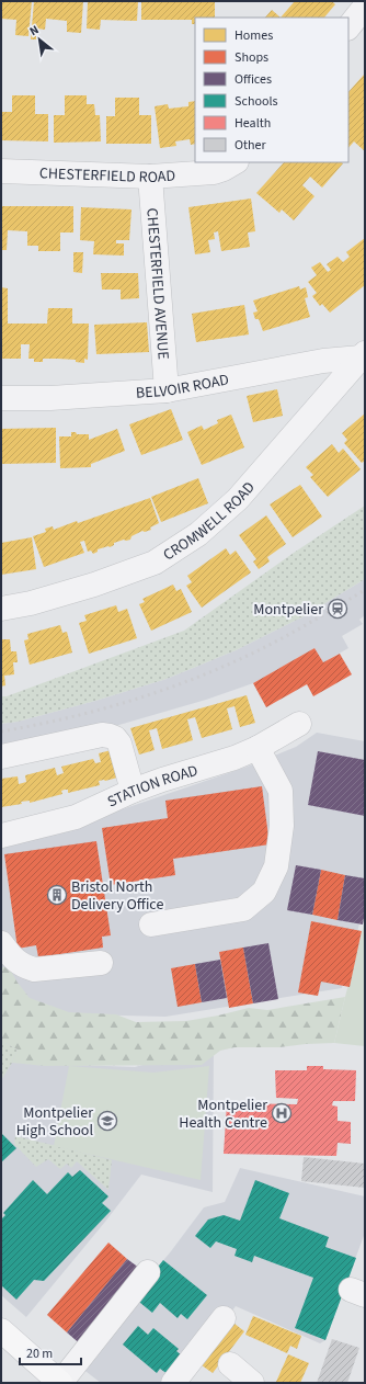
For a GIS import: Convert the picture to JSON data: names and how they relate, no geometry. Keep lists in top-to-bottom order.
{
  "streets": {
    "street": [
      "CHESTERFIELD ROAD",
      "CHESTERFIELD AVENUE",
      "BELVOIR ROAD",
      "CROMWELL ROAD",
      "STATION ROAD"
    ]
  },
  "crossings": [
    ["CHESTERFIELD ROAD", "CHESTERFIELD AVENUE"],
    ["CHESTERFIELD AVENUE", "BELVOIR ROAD"],
    ["BELVOIR ROAD", "CROMWELL ROAD"]
  ],
  "places": {
    "station": ["Montpelier"],
    "building": ["Bristol North Delivery Office"],
    "hospital": ["Montpelier Health Centre"],
    "school or university": ["Montpelier High School"]
  },
  "legend": [
    "Homes",
    "Shops",
    "Offices",
    "Schools",
    "Health",
    "Other"
  ],
  "scale_bar": "20 m",
  "north": "top left"
}
